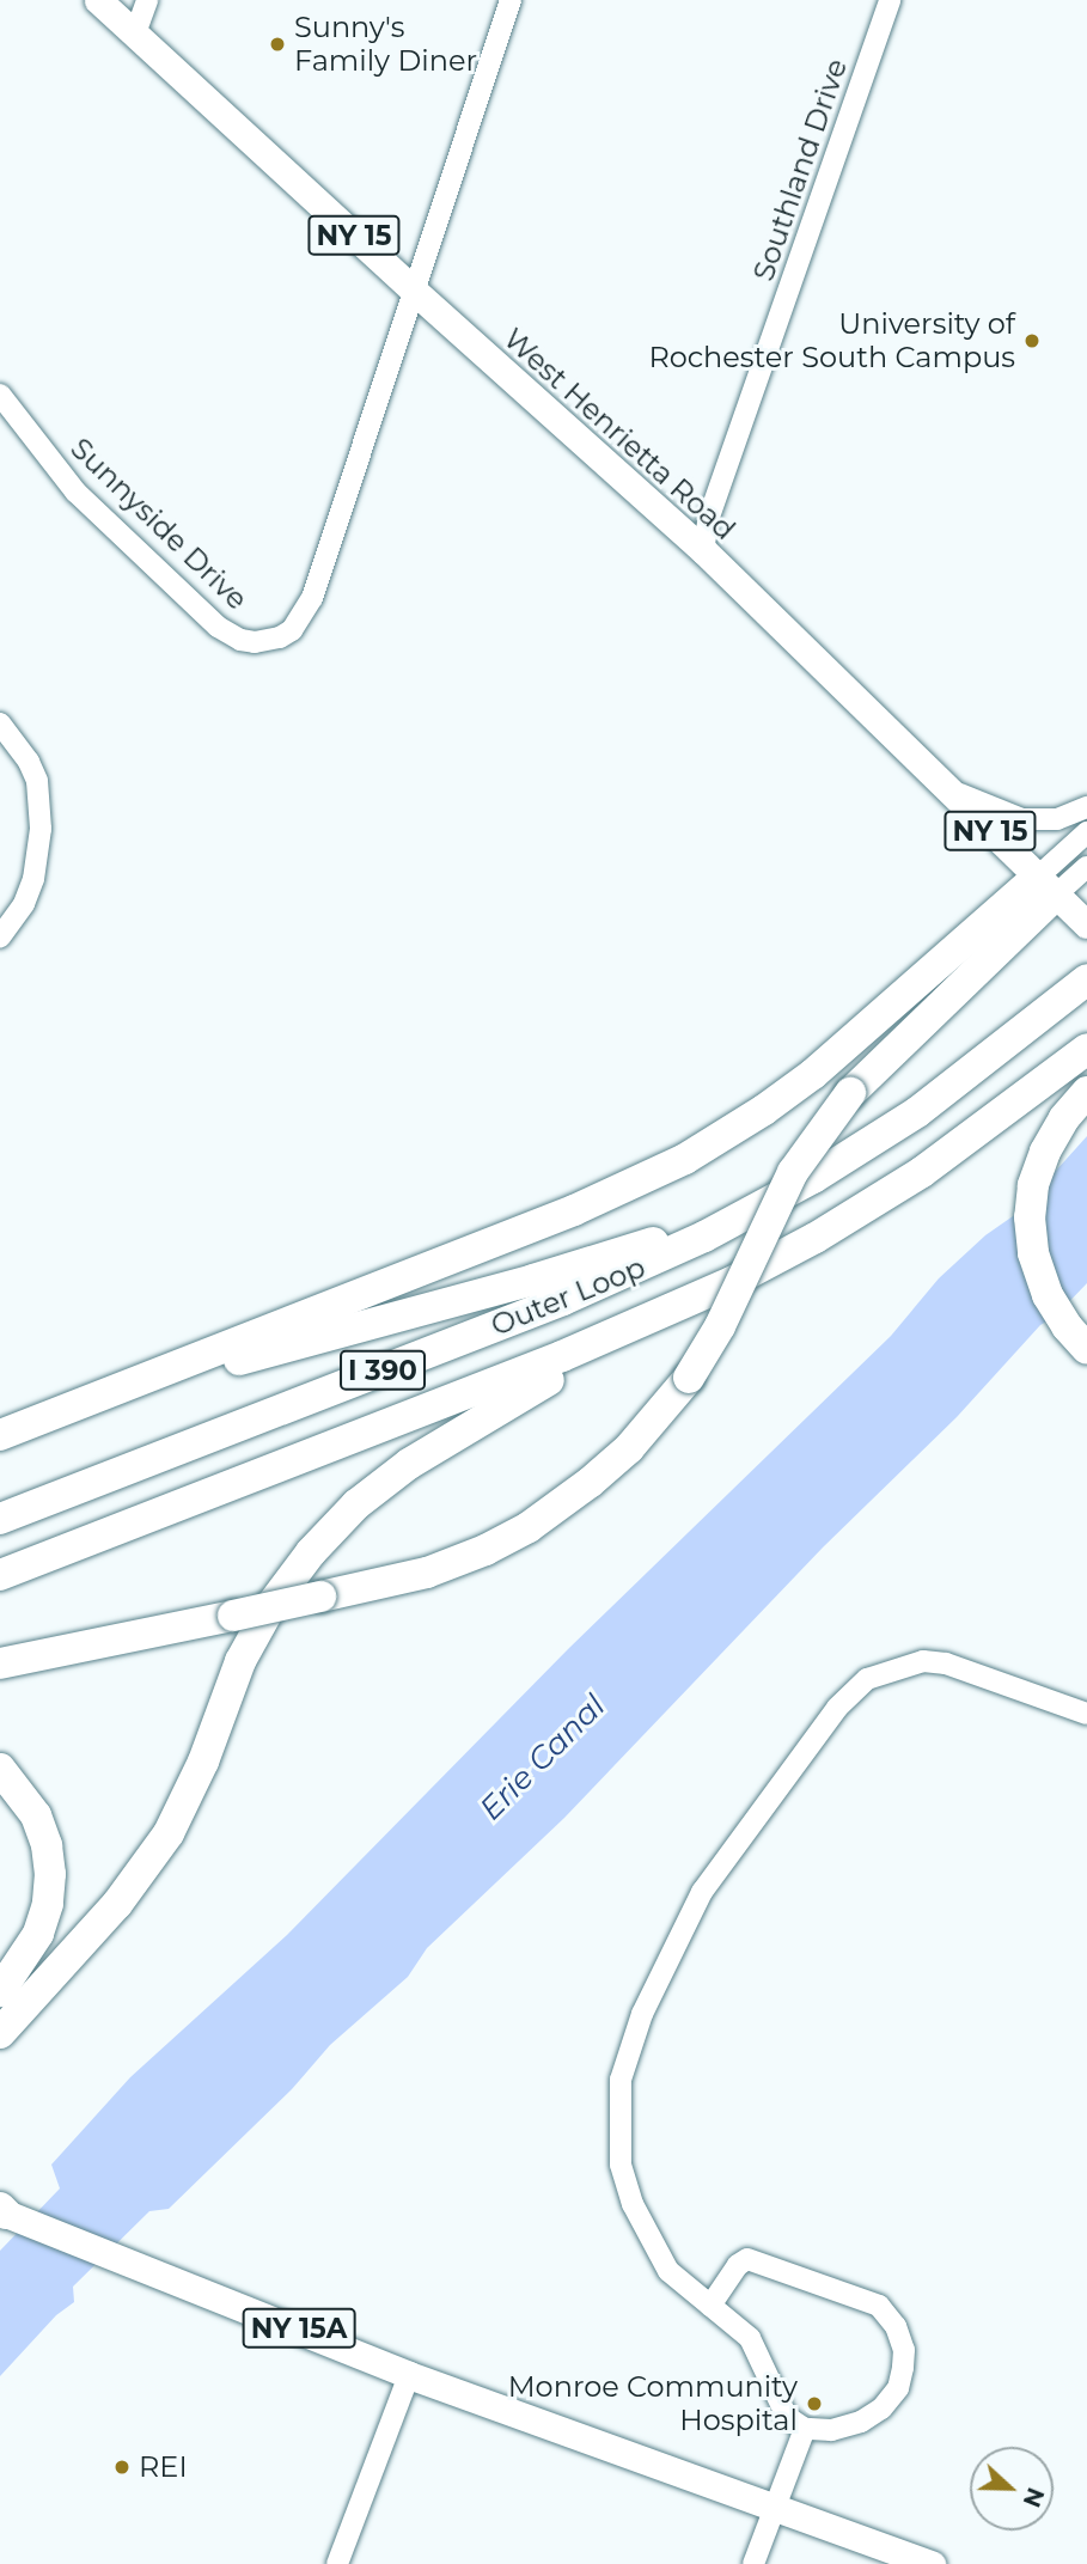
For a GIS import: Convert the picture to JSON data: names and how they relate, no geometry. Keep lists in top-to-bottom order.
{
  "streets": {
    "highway": ["Outer Loop", "I 390"],
    "main road": ["NY 15", "West Henrietta Road", "NY 15A"],
    "street": ["Southland Drive", "Sunnyside Drive"]
  },
  "crossings": [
    ["Southland Drive", "West Henrietta Road"],
    ["West Henrietta Road", "Sunnyside Drive"]
  ],
  "water": ["Erie Canal"],
  "places": [
    "Sunny's Family Diner",
    "University of Rochester South Campus",
    "Monroe Community Hospital",
    "REI"
  ],
  "north": "right"
}
